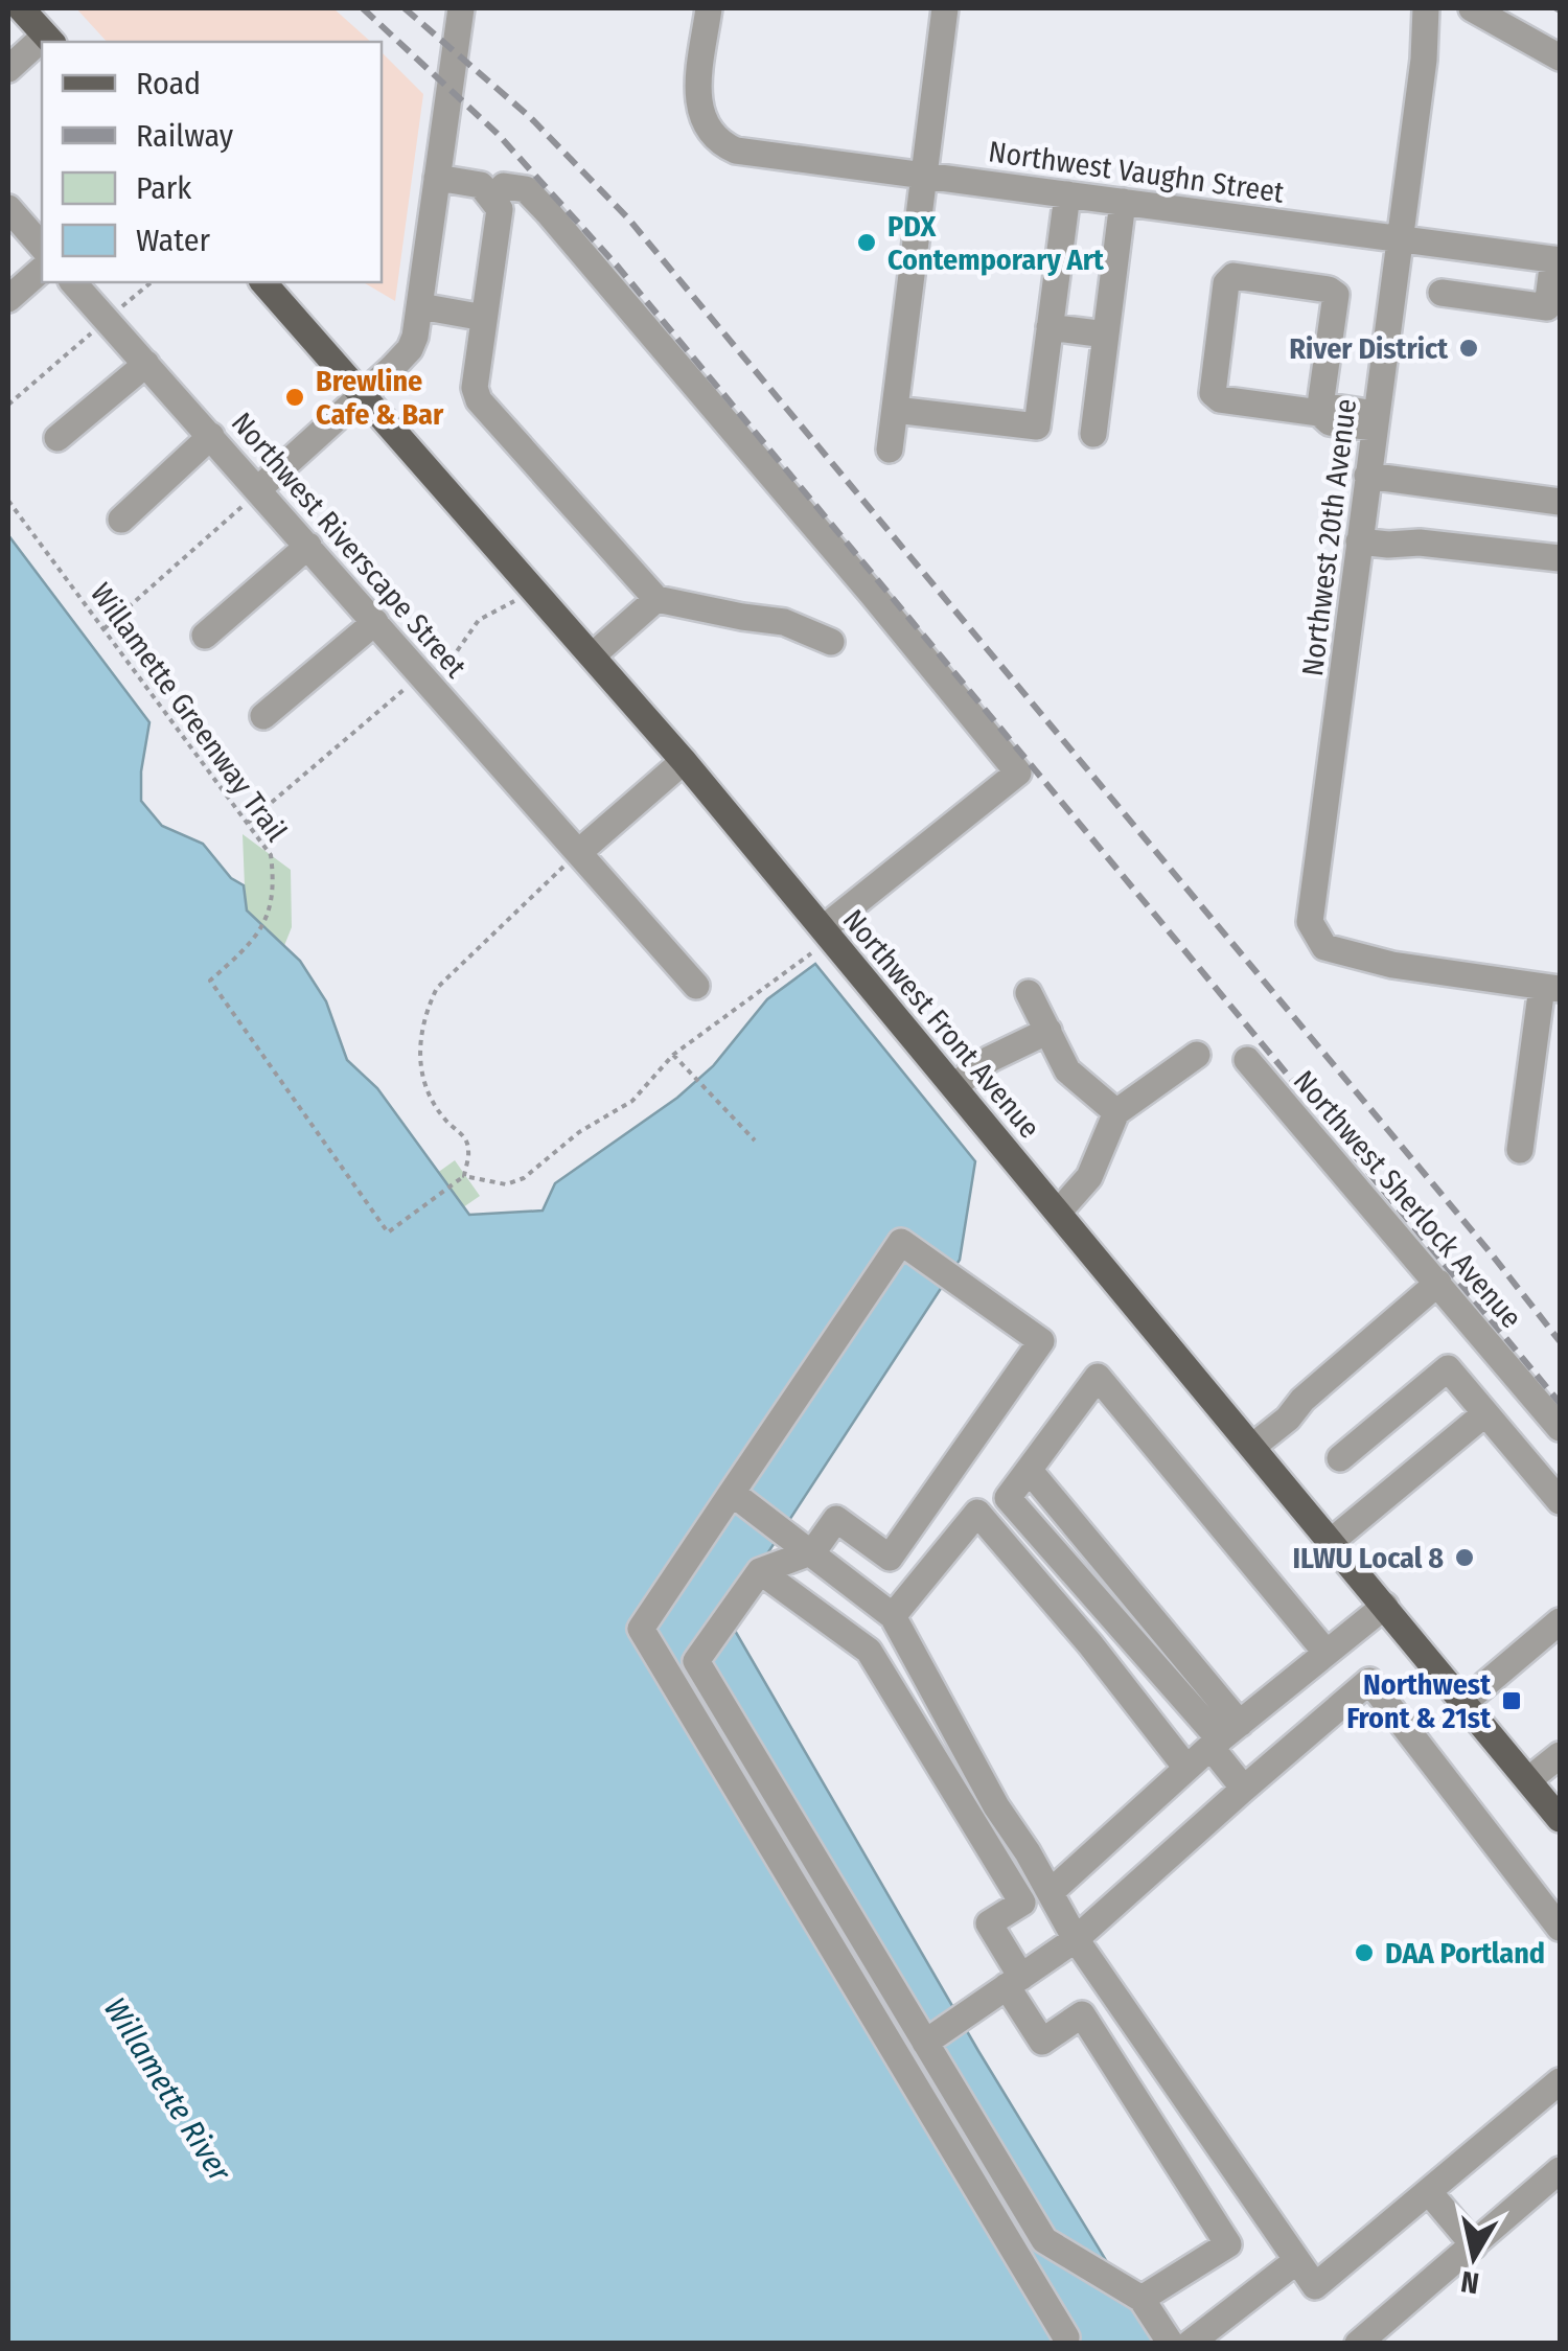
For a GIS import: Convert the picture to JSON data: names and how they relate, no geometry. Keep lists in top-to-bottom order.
{
  "streets": {
    "main road": ["Northwest Front Avenue"],
    "street": [
      "Northwest Vaughn Street",
      "Northwest 20th Avenue",
      "Northwest Riverscape Street",
      "Northwest Sherlock Avenue"
    ],
    "path": ["Willamette Greenway Trail"]
  },
  "crossings": [
    ["Northwest Vaughn Street", "Northwest 20th Avenue"]
  ],
  "water": ["Willamette River"],
  "places": {
    "other": [
      "PDX Contemporary Art",
      "River District",
      "Brewline Cafe & Bar",
      "ILWU Local 8",
      "DAA Portland"
    ],
    "transit": ["Northwest Front & 21st"]
  },
  "legend": [
    "Road",
    "Railway",
    "Park",
    "Water"
  ],
  "north": "bottom"
}
